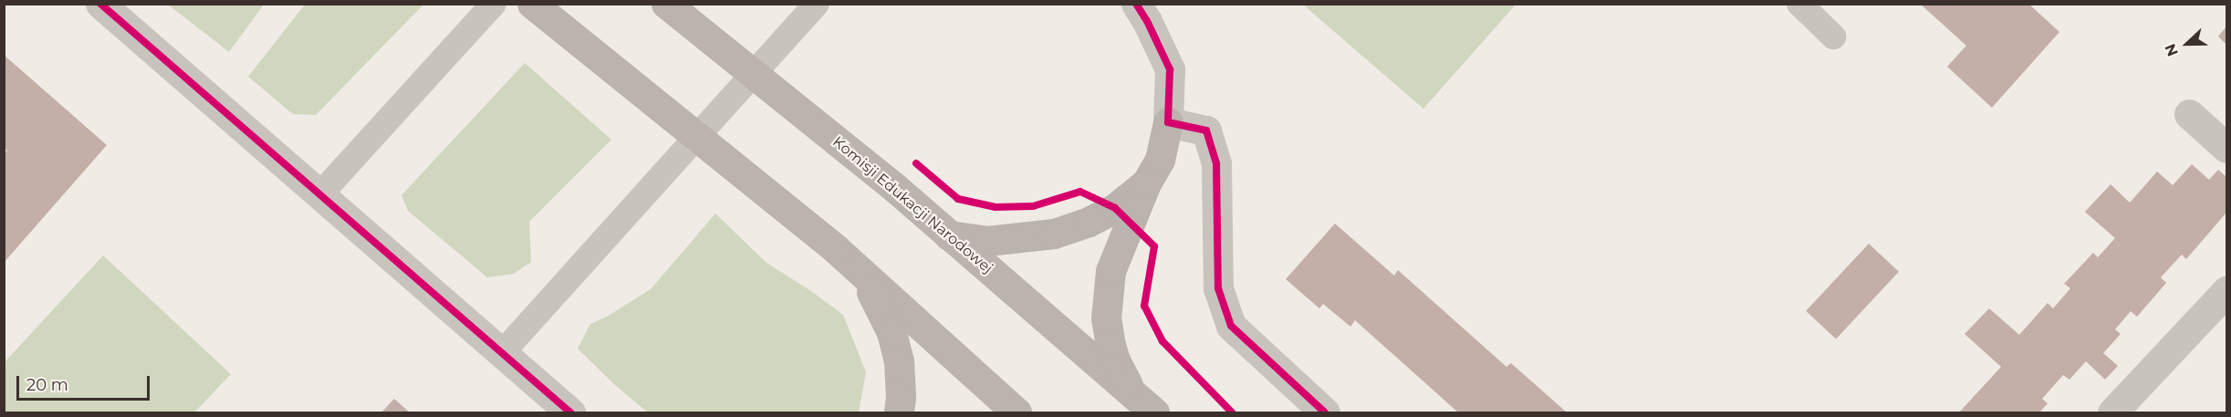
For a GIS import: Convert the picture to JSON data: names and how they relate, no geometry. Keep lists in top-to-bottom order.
{
  "streets": {
    "main road": ["Komisji Edukacji Narodowej"]
  },
  "scale_bar": "20 m",
  "north": "left"
}
